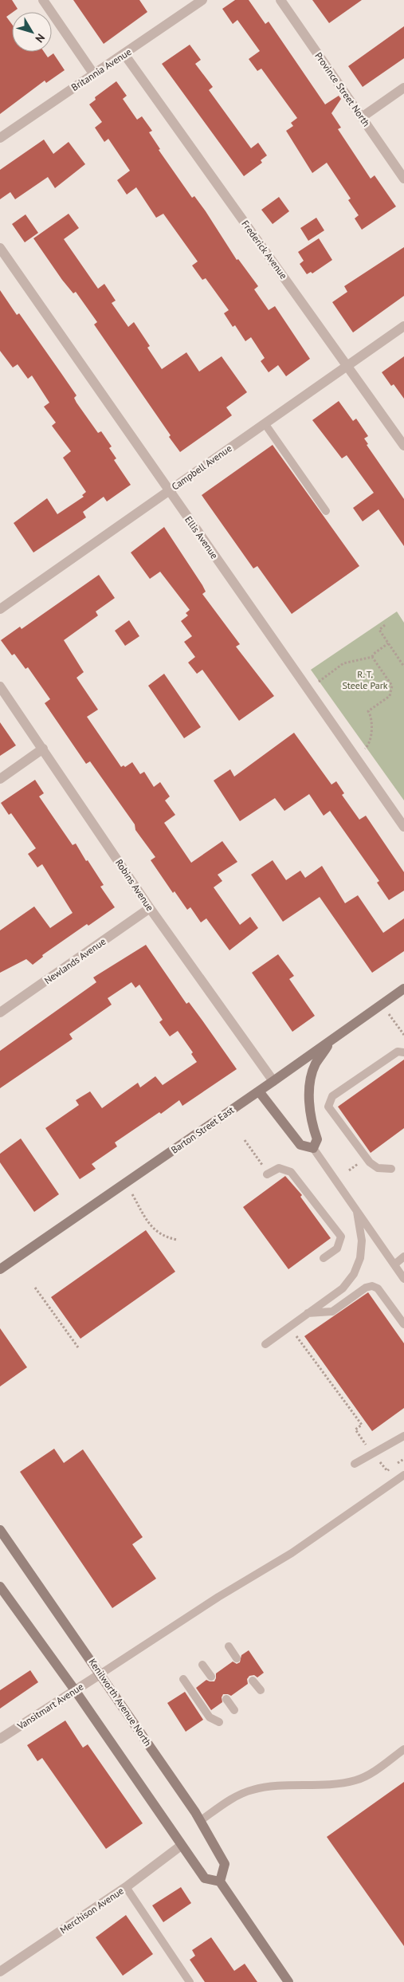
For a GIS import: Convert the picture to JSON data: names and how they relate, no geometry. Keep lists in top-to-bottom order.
{
  "streets": {
    "main road": ["Barton Street East", "Kenilworth Avenue North"],
    "street": [
      "Britannia Avenue",
      "Province Street North",
      "Frederick Avenue",
      "Campbell Avenue",
      "Ellis Avenue",
      "Robins Avenue",
      "Newlands Avenue",
      "Vansitmart Avenue",
      "Merchison Avenue"
    ]
  },
  "crossings": [
    ["Britannia Avenue", "Frederick Avenue"],
    ["Frederick Avenue", "Campbell Avenue"],
    ["Campbell Avenue", "Ellis Avenue"],
    ["Robins Avenue", "Newlands Avenue"],
    ["Robins Avenue", "Barton Street East"],
    ["Kenilworth Avenue North", "Vansitmart Avenue"]
  ],
  "parks": ["R. T. Steele Park"],
  "north": "bottom right"
}
